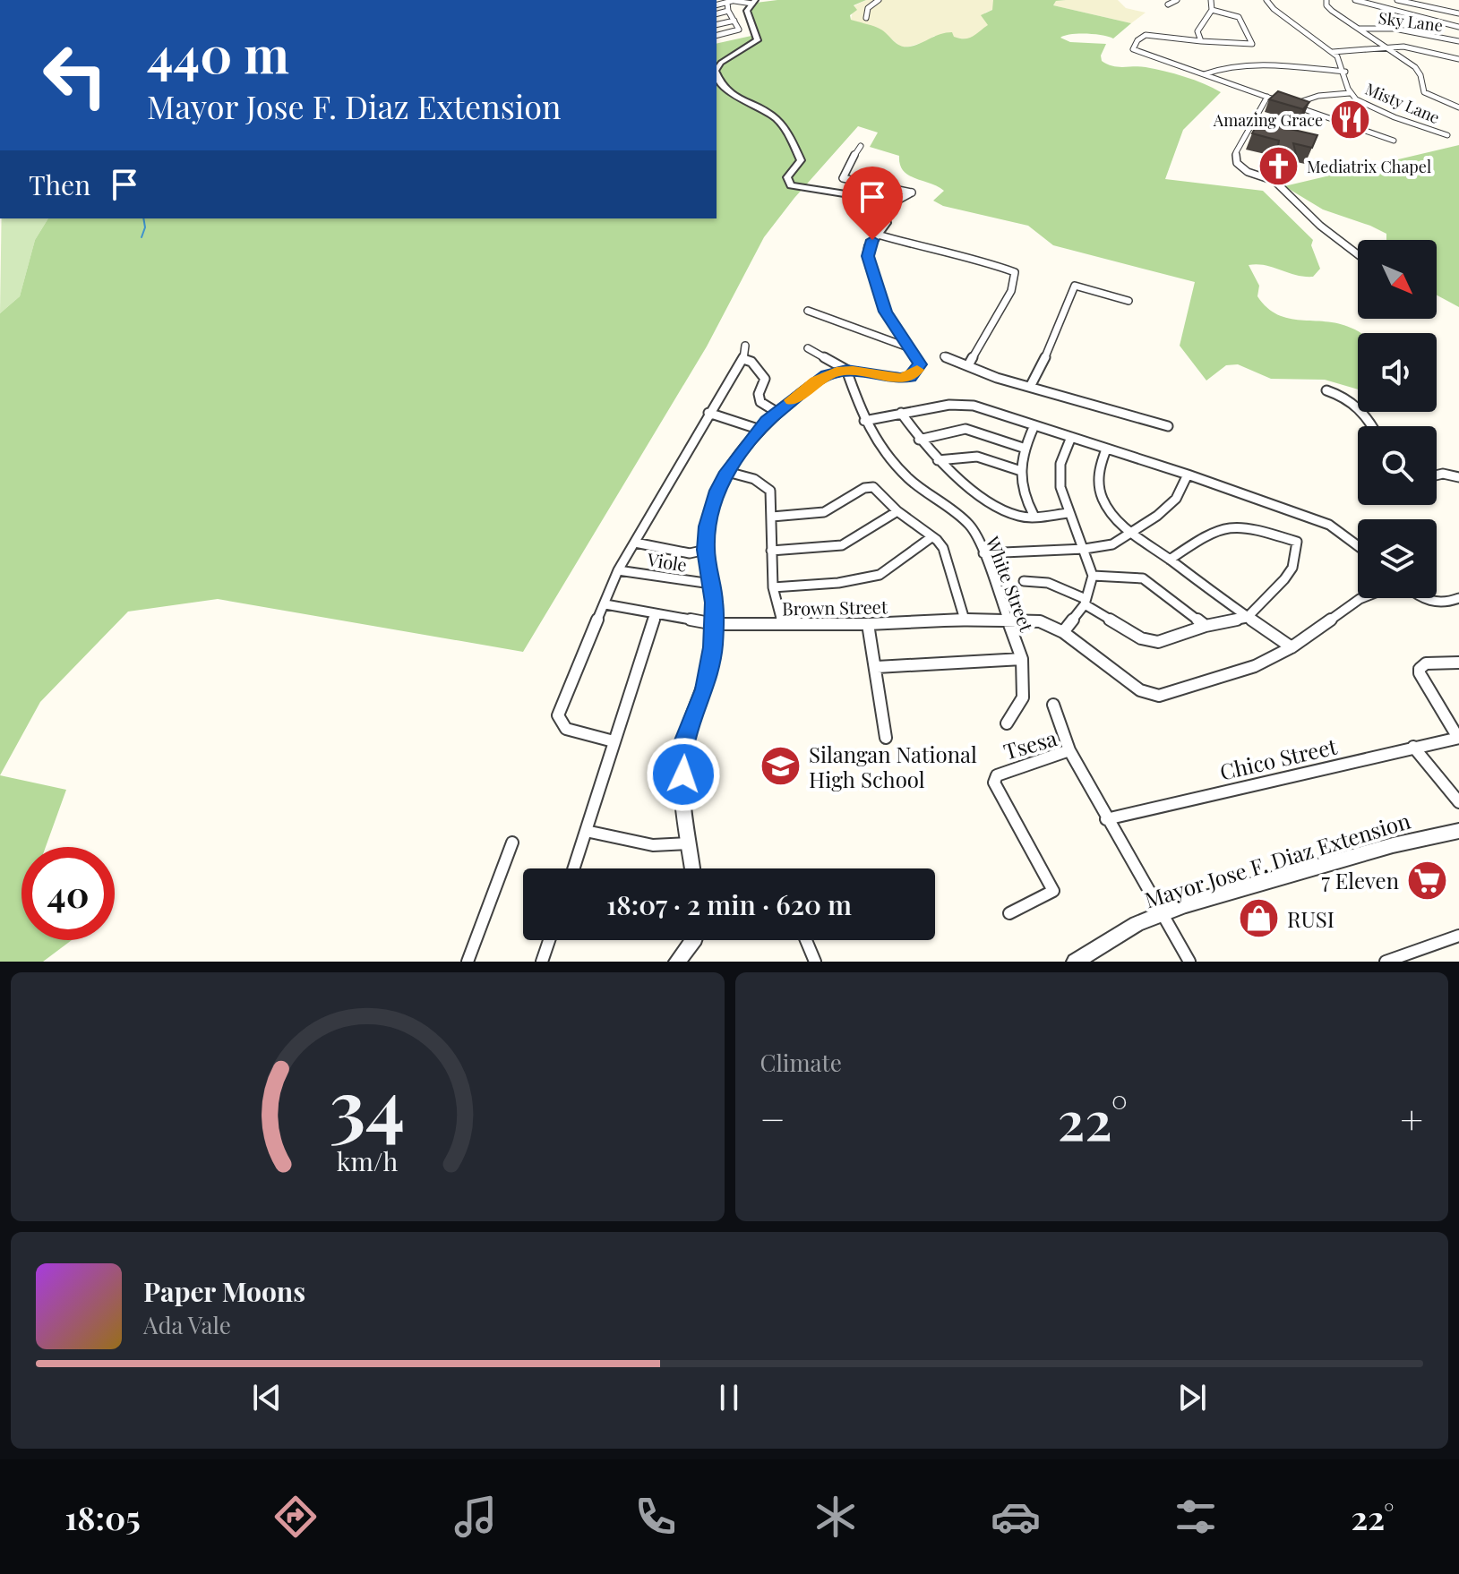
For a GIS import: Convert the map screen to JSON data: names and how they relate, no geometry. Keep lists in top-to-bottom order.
{
  "streets": {
    "street": [
      "Sky Lane",
      "Misty Lane",
      "Viole",
      "White Street",
      "Brown Street",
      "Tsesa",
      "Chico Street",
      "Mayor Jose F. Diaz Extension"
    ]
  },
  "crossings": [
    ["White Street", "Brown Street"],
    ["Tsesa", "Chico Street"],
    ["Tsesa", "Mayor Jose F. Diaz Extension"]
  ],
  "places": {
    "restaurant": ["Amazing Grace"],
    "church": ["Mediatrix Chapel"],
    "school or university": ["Silangan National High School"],
    "supermarket": ["7 Eleven"],
    "shop": ["RUSI"]
  },
  "north": "bottom right",
  "page": {
    "turn": ["440 m", "Mayor Jose F. Diaz Extension"],
    "then": "Then",
    "limit": "40",
    "trip": "18:07 · 2 min · 620 m",
    "tile": "Climate",
    "heat": ["−", "22°", "+"],
    "song": ["Paper Moons", "Ada Vale"],
    "tabs": ["18:05", "22°"],
    "gauge": ["34", "km/h"]
  }
}
